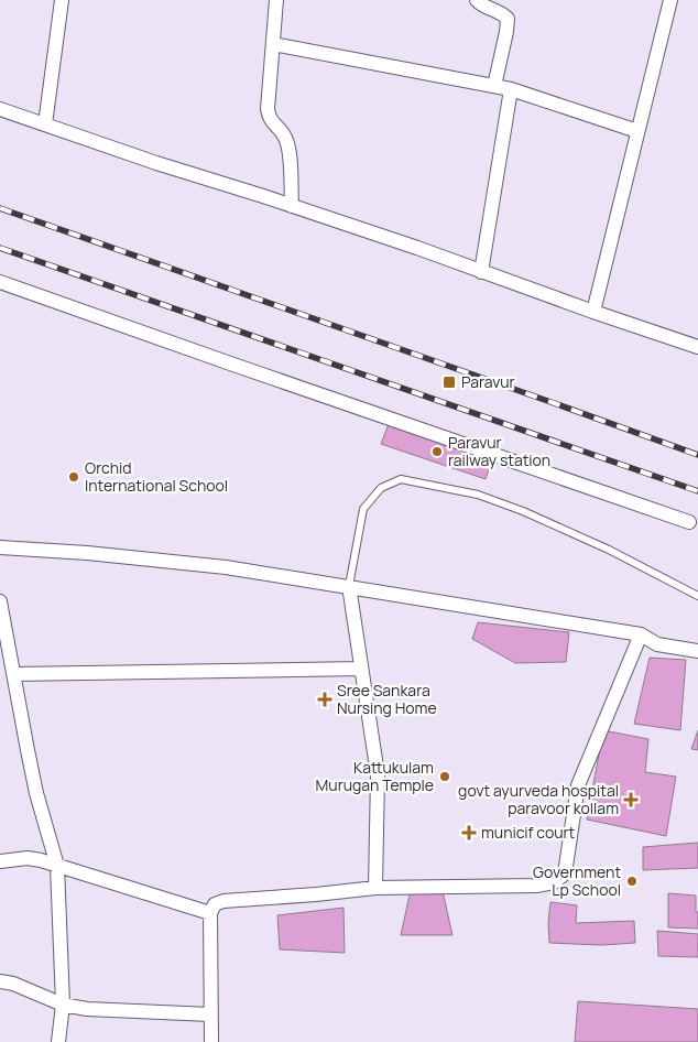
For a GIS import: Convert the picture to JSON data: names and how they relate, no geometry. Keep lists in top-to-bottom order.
{
  "places": {
    "transit": ["Paravur"],
    "other": [
      "Paravur railway station",
      "Orchid International School",
      "Kattukulam Murugan Temple",
      "Government Lp School"
    ],
    "health": ["Sree Sankara Nursing Home", "govt ayurveda hospital paravoor kollam", "municif court"]
  }
}
